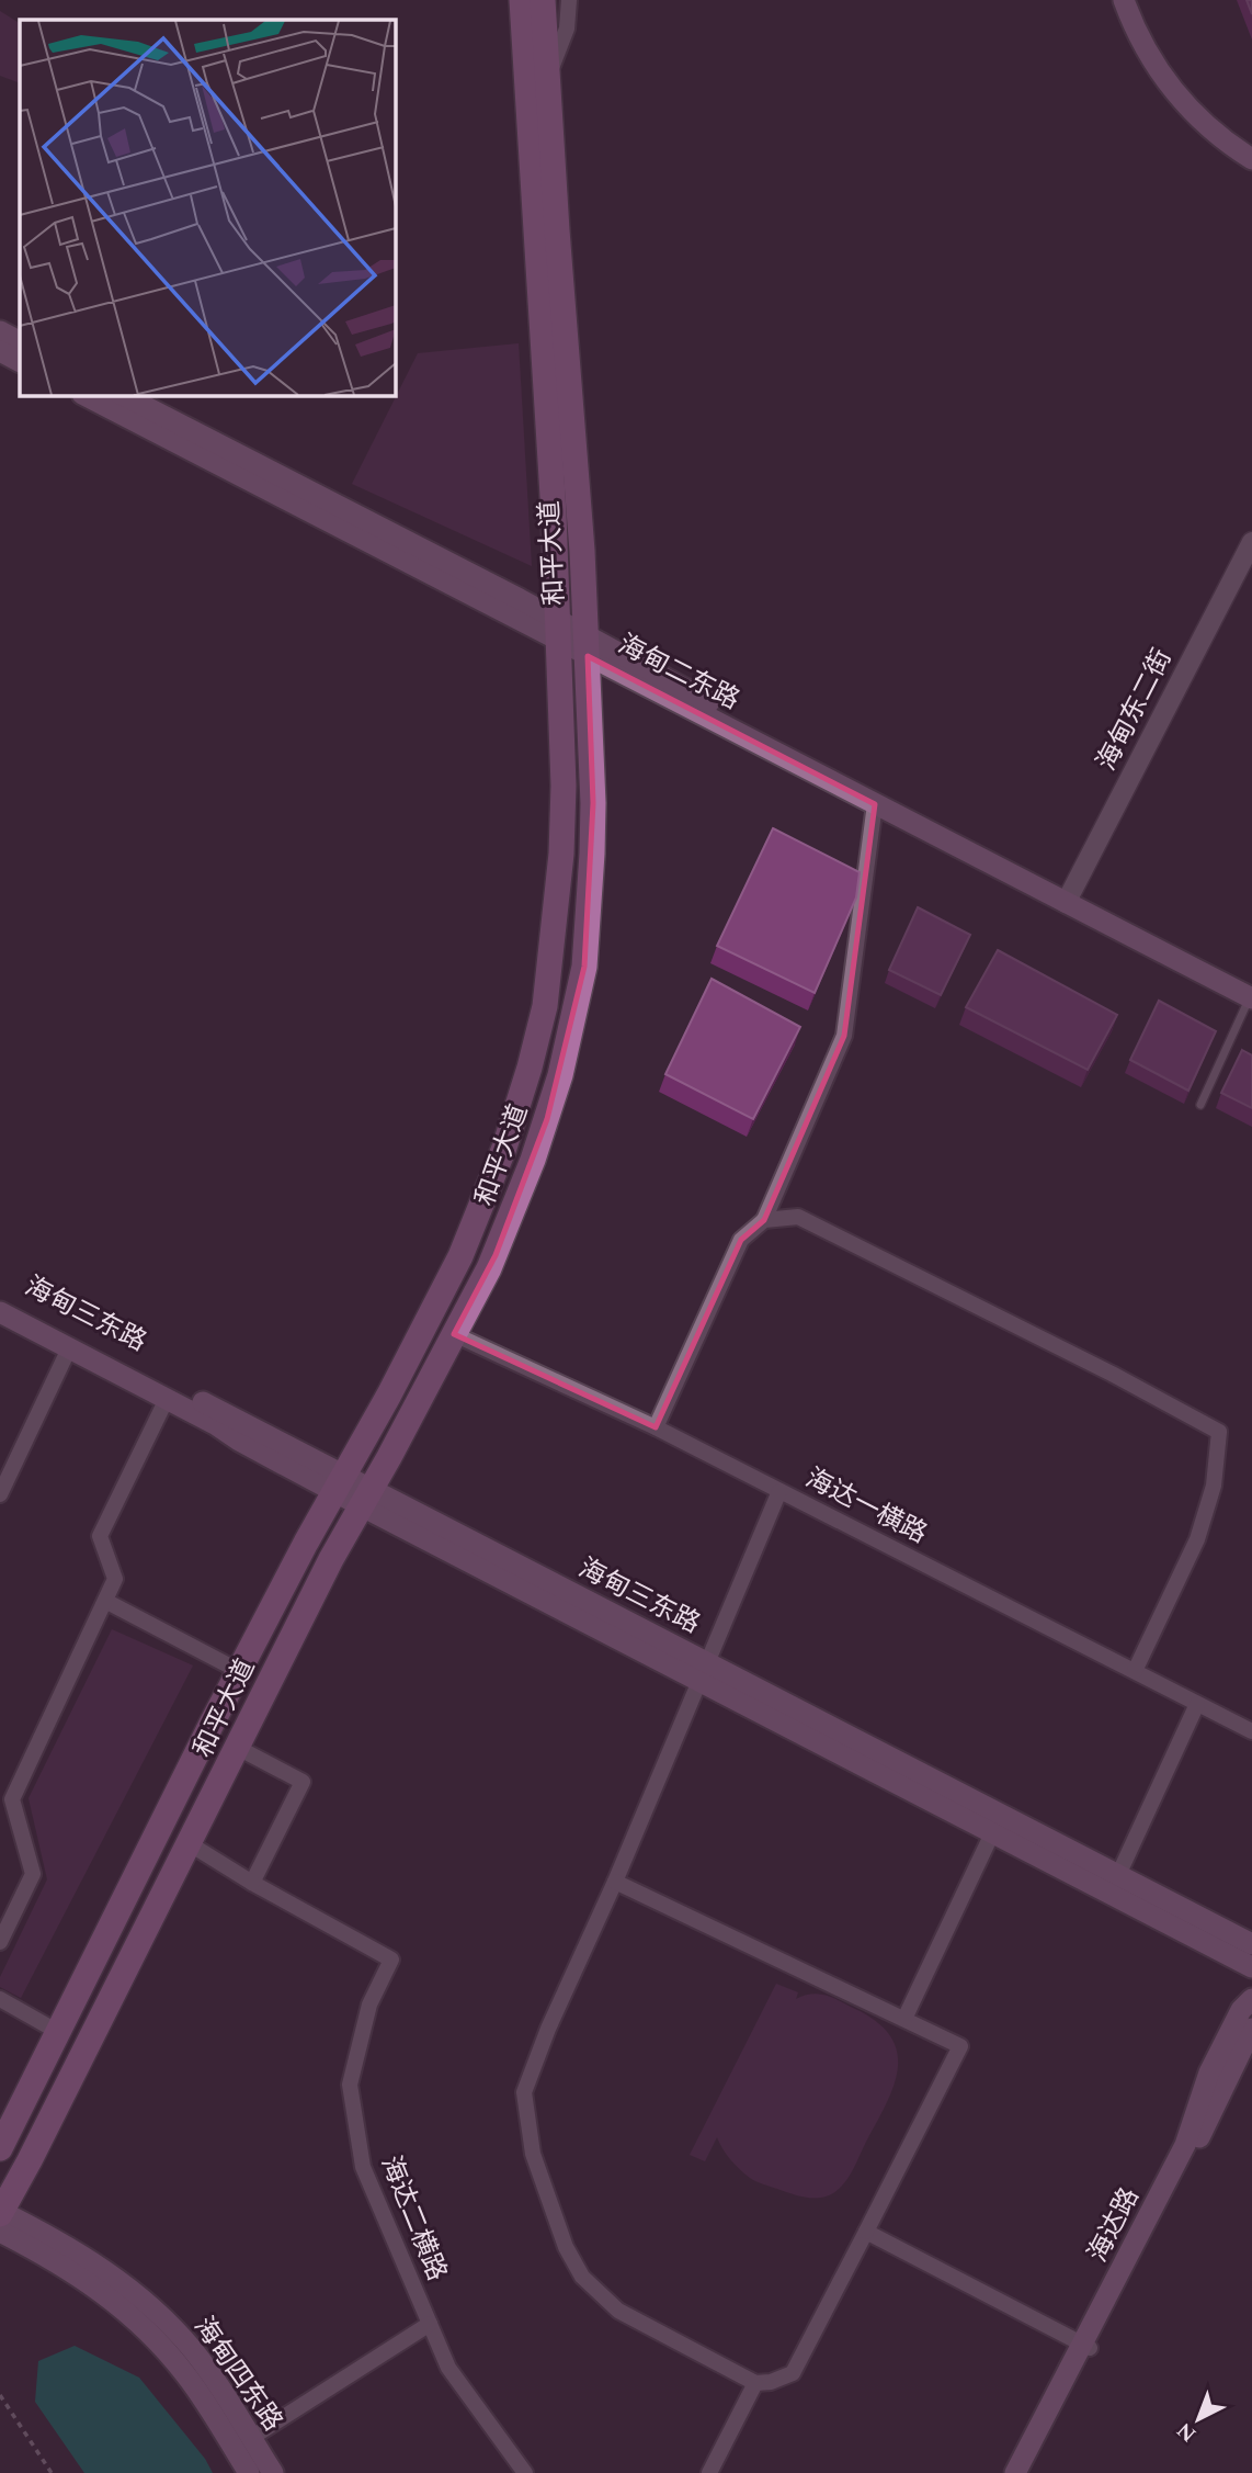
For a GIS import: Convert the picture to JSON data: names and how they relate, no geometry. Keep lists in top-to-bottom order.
{
  "streets": {
    "main road": [
      "和平大道",
      "海甸二东路",
      "海甸三东路",
      "海达路",
      "海甸四东路"
    ],
    "street": ["海甸东二街", "海达一横路", "海达二横路"]
  },
  "crossings": [
    ["和平大道", "海甸二东路"],
    ["和平大道", "海甸三东路"],
    ["和平大道", "海达一横路"],
    ["和平大道", "海甸四东路"],
    ["海甸二东路", "海甸东二街"]
  ],
  "north": "bottom left"
}
